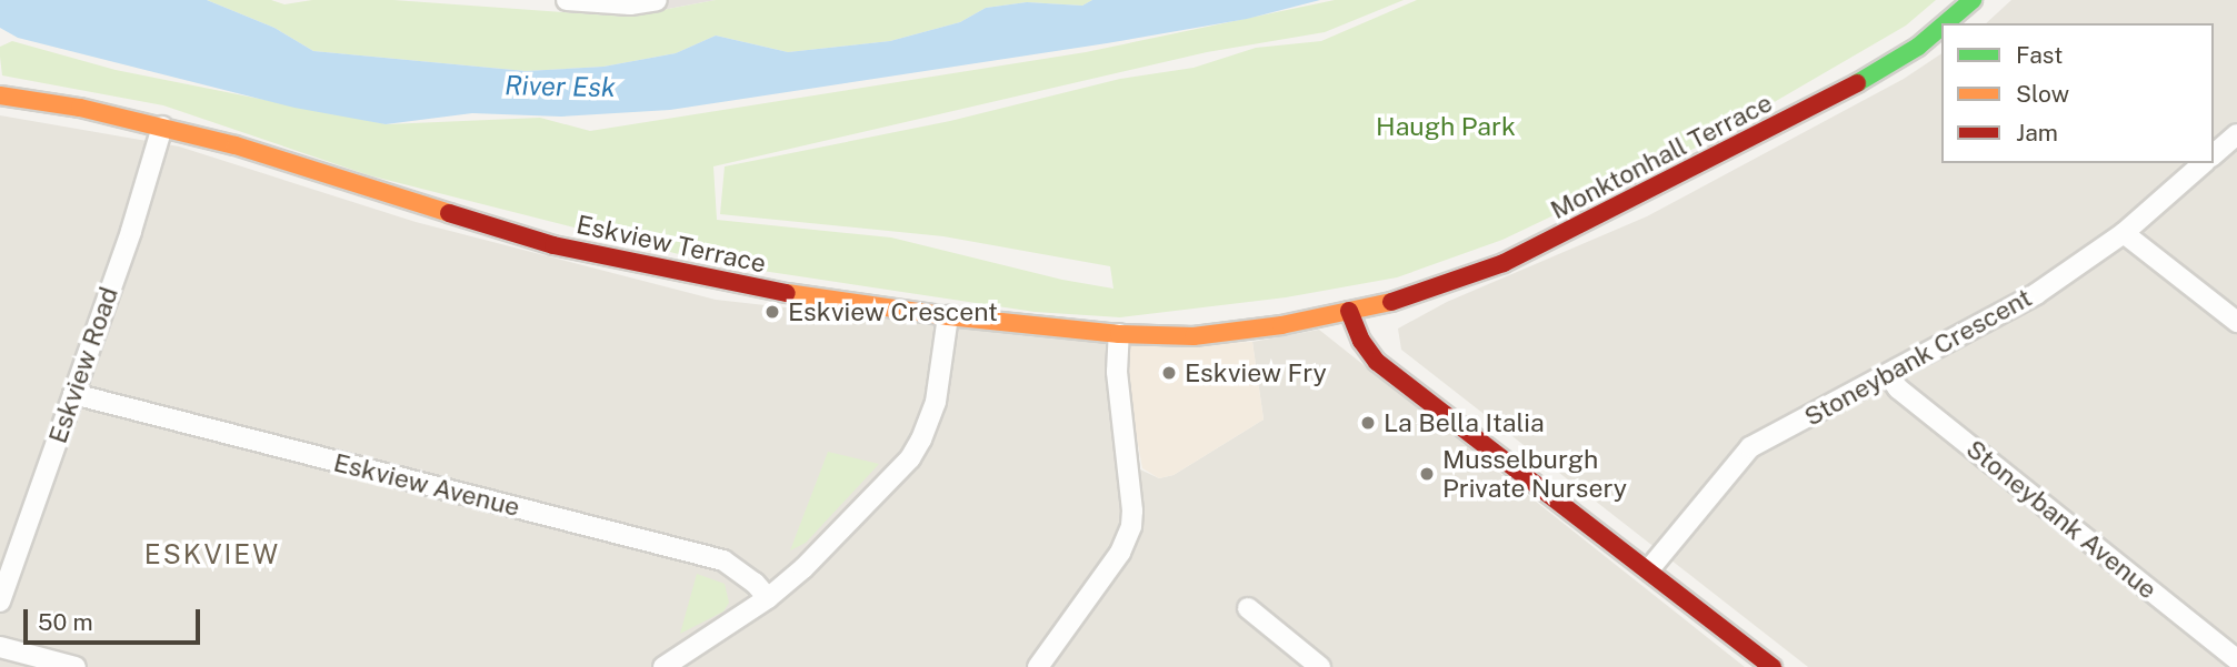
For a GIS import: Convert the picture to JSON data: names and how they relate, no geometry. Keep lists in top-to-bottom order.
{
  "streets": {
    "main road": ["Monktonhall Terrace", "Eskview Terrace"],
    "street": [
      "Stoneybank Crescent",
      "Eskview Road",
      "Eskview Avenue",
      "Stoneybank Avenue"
    ]
  },
  "crossings": [
    ["Monktonhall Terrace", "Eskview Terrace"],
    ["Eskview Terrace", "Eskview Road"],
    ["Stoneybank Crescent", "Stoneybank Avenue"],
    ["Eskview Road", "Eskview Avenue"]
  ],
  "districts": ["ESKVIEW"],
  "water": ["River Esk"],
  "parks": ["Haugh Park"],
  "places": [
    "Eskview Crescent",
    "Eskview Fry",
    "La Bella Italia",
    "Musselburgh Private Nursery"
  ],
  "legend": ["Fast", "Slow", "Jam"],
  "scale_bar": "50 m"
}
